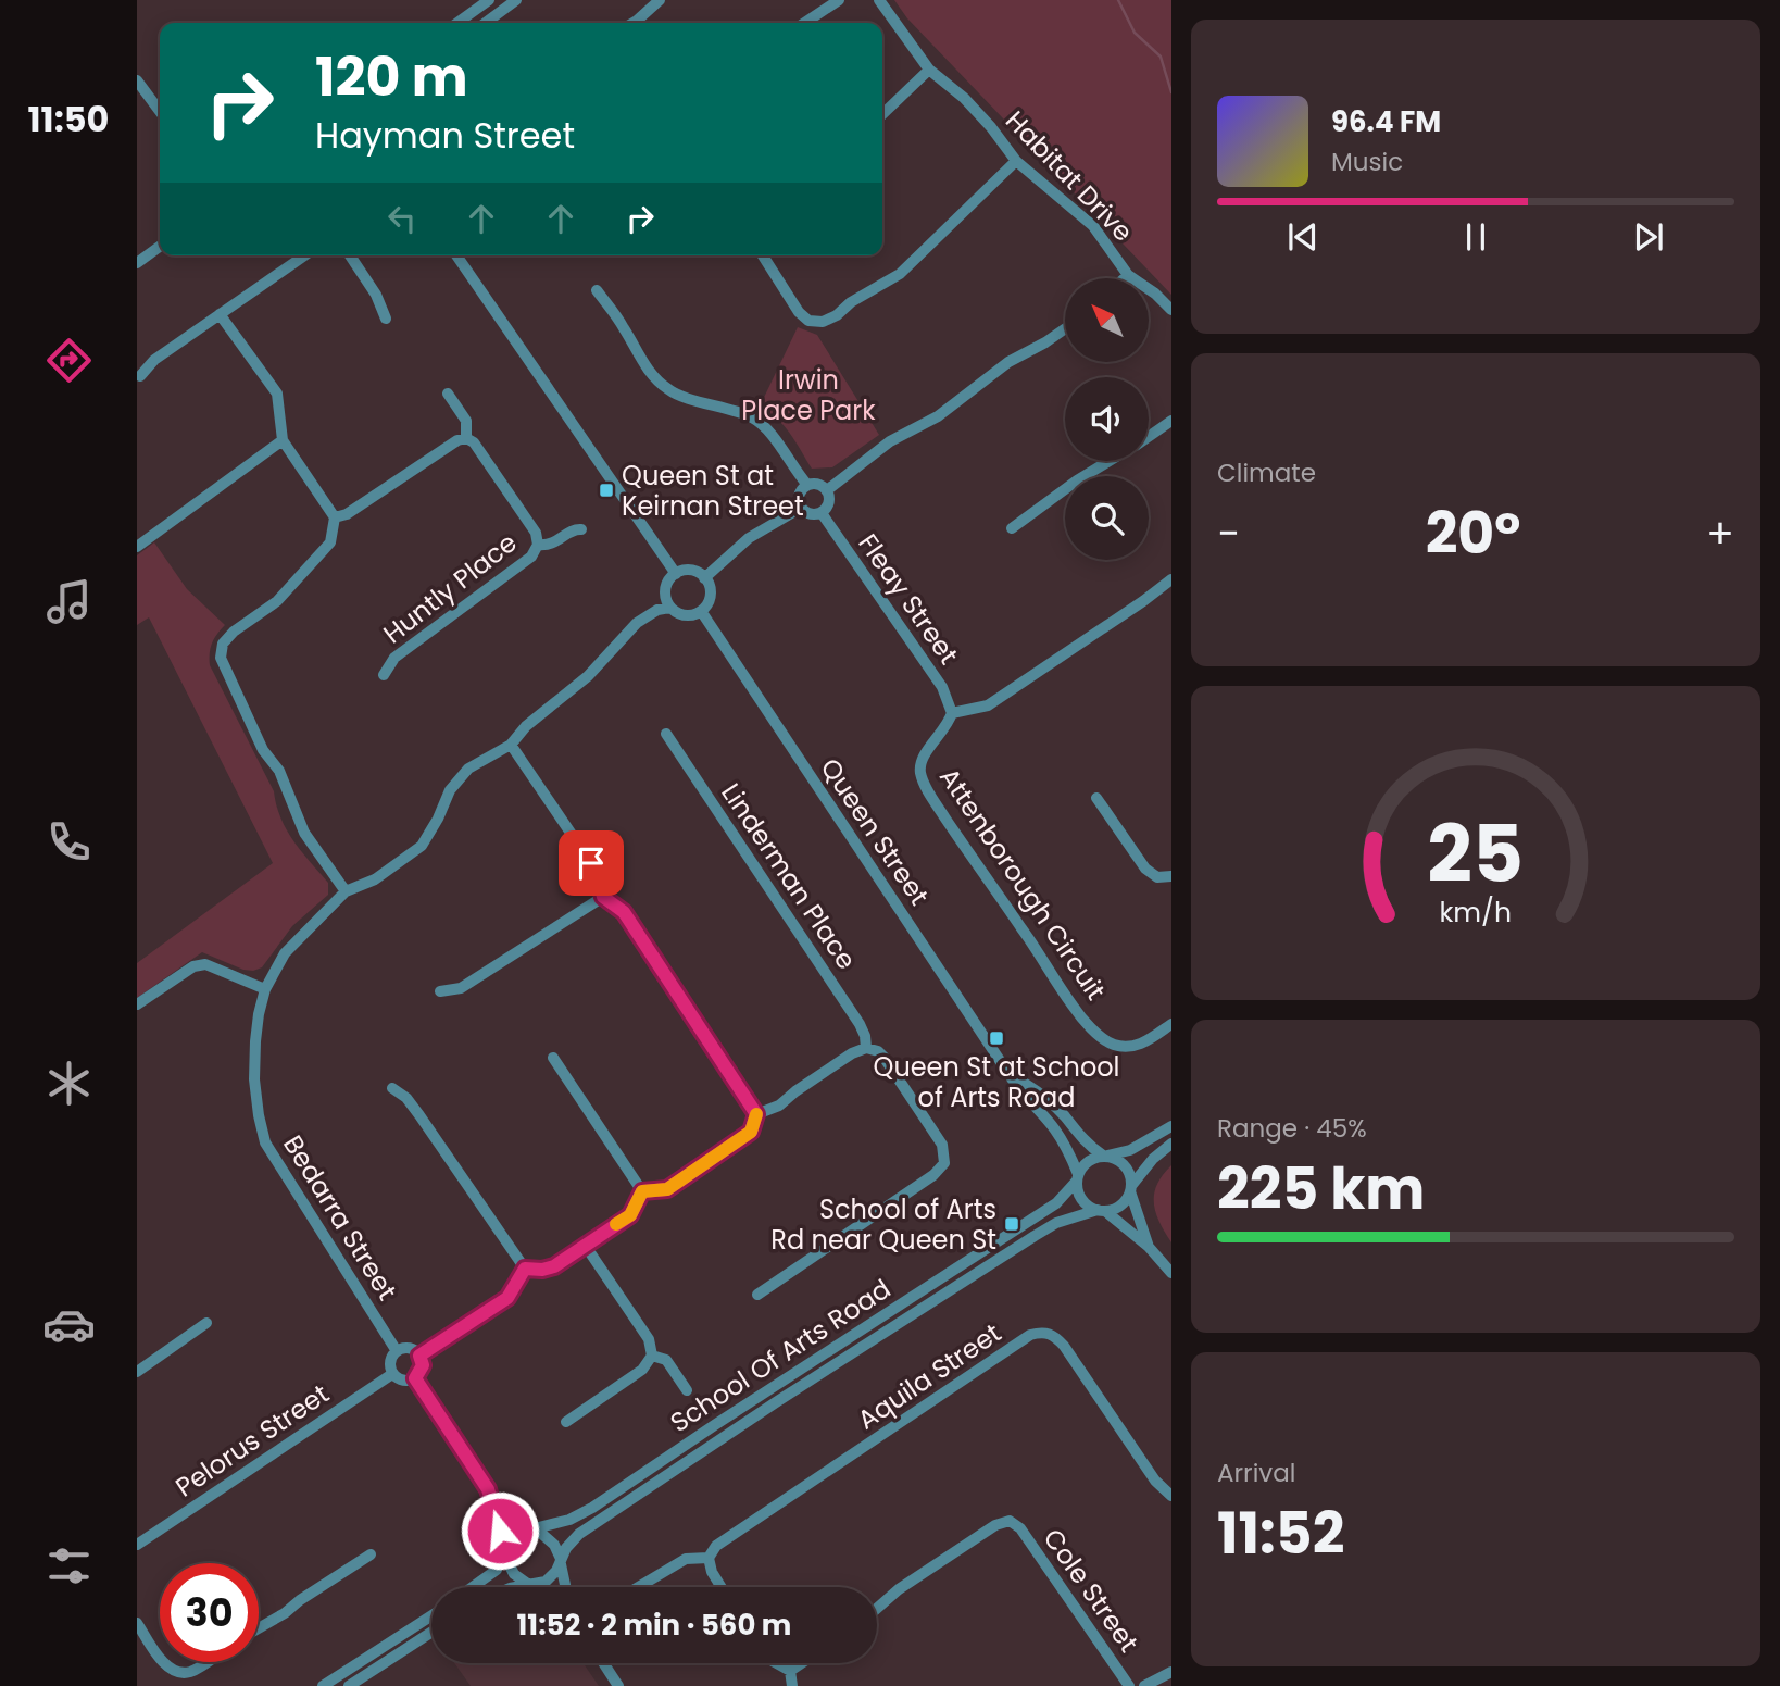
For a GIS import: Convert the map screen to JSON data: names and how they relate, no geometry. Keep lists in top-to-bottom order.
{
  "streets": {
    "street": [
      "Habitat Drive",
      "Huntly Place",
      "Fleay Street",
      "Queen Street",
      "Linderman Place",
      "Attenborough Circuit",
      "Bedarra Street",
      "School Of Arts Road",
      "Aquila Street",
      "Pelorus Street",
      "Cole Street"
    ]
  },
  "crossings": [
    ["Fleay Street", "Attenborough Circuit"],
    ["Queen Street", "Bedarra Street"],
    ["Queen Street", "School Of Arts Road"],
    ["Bedarra Street", "Pelorus Street"]
  ],
  "parks": ["Irwin Place Park"],
  "places": {
    "transit": ["Queen St at Keirnan Street", "Queen St at School of Arts Road", "School of Arts Rd near Queen St"]
  },
  "north": "top left",
  "page": {
    "tabs": "11:50",
    "turn": ["120 m", "Hayman Street"],
    "song": ["96.4 FM", "Music"],
    "tile": [
      "Climate",
      ["Range · 45%", "225 km"],
      ["Arrival", "11:52"]
    ],
    "heat": ["−", "20°", "+"],
    "limit": "30",
    "trip": "11:52 · 2 min · 560 m",
    "gauge": ["25", "km/h"]
  }
}
